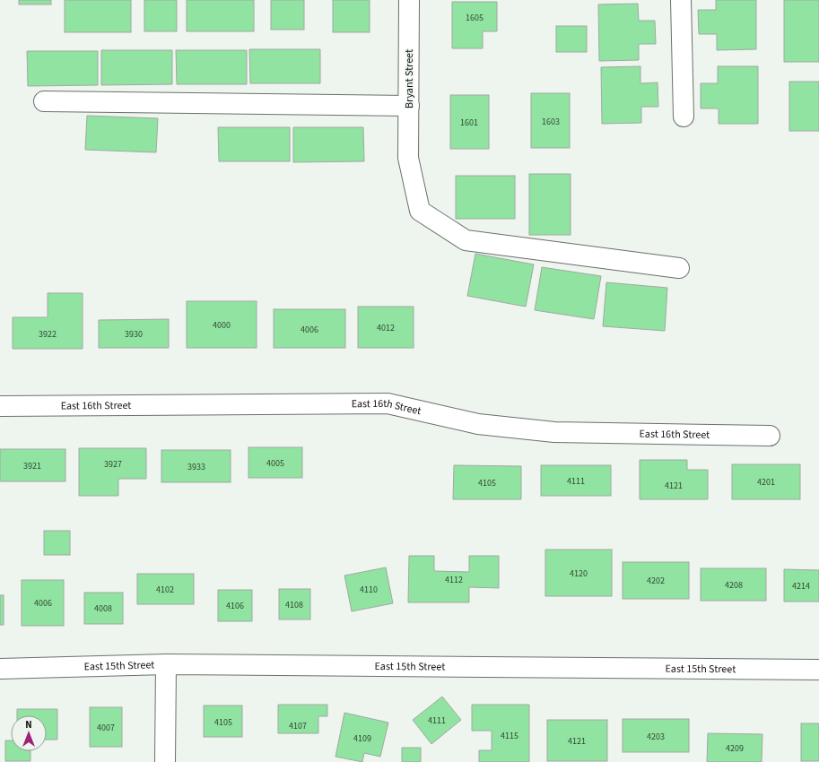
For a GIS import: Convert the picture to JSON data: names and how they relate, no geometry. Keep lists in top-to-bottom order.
{
  "streets": {
    "street": ["Bryant Street", "East 16th Street", "East 15th Street"]
  },
  "house_numbers": [
    "1605",
    "1603",
    "1601",
    "4000",
    "4012",
    "4006",
    "3922",
    "3930",
    "4005",
    "3927",
    "3921",
    "3933",
    "4111",
    "4201",
    "4105",
    "4121",
    "4120",
    "4112",
    "4202",
    "4208",
    "4214",
    "4102",
    "4110",
    "4006",
    "4108",
    "4106",
    "4008",
    "4111",
    "4105",
    "4107",
    "4007",
    "4115",
    "4203",
    "4109",
    "4121",
    "4209"
  ],
  "north": "top"
}
